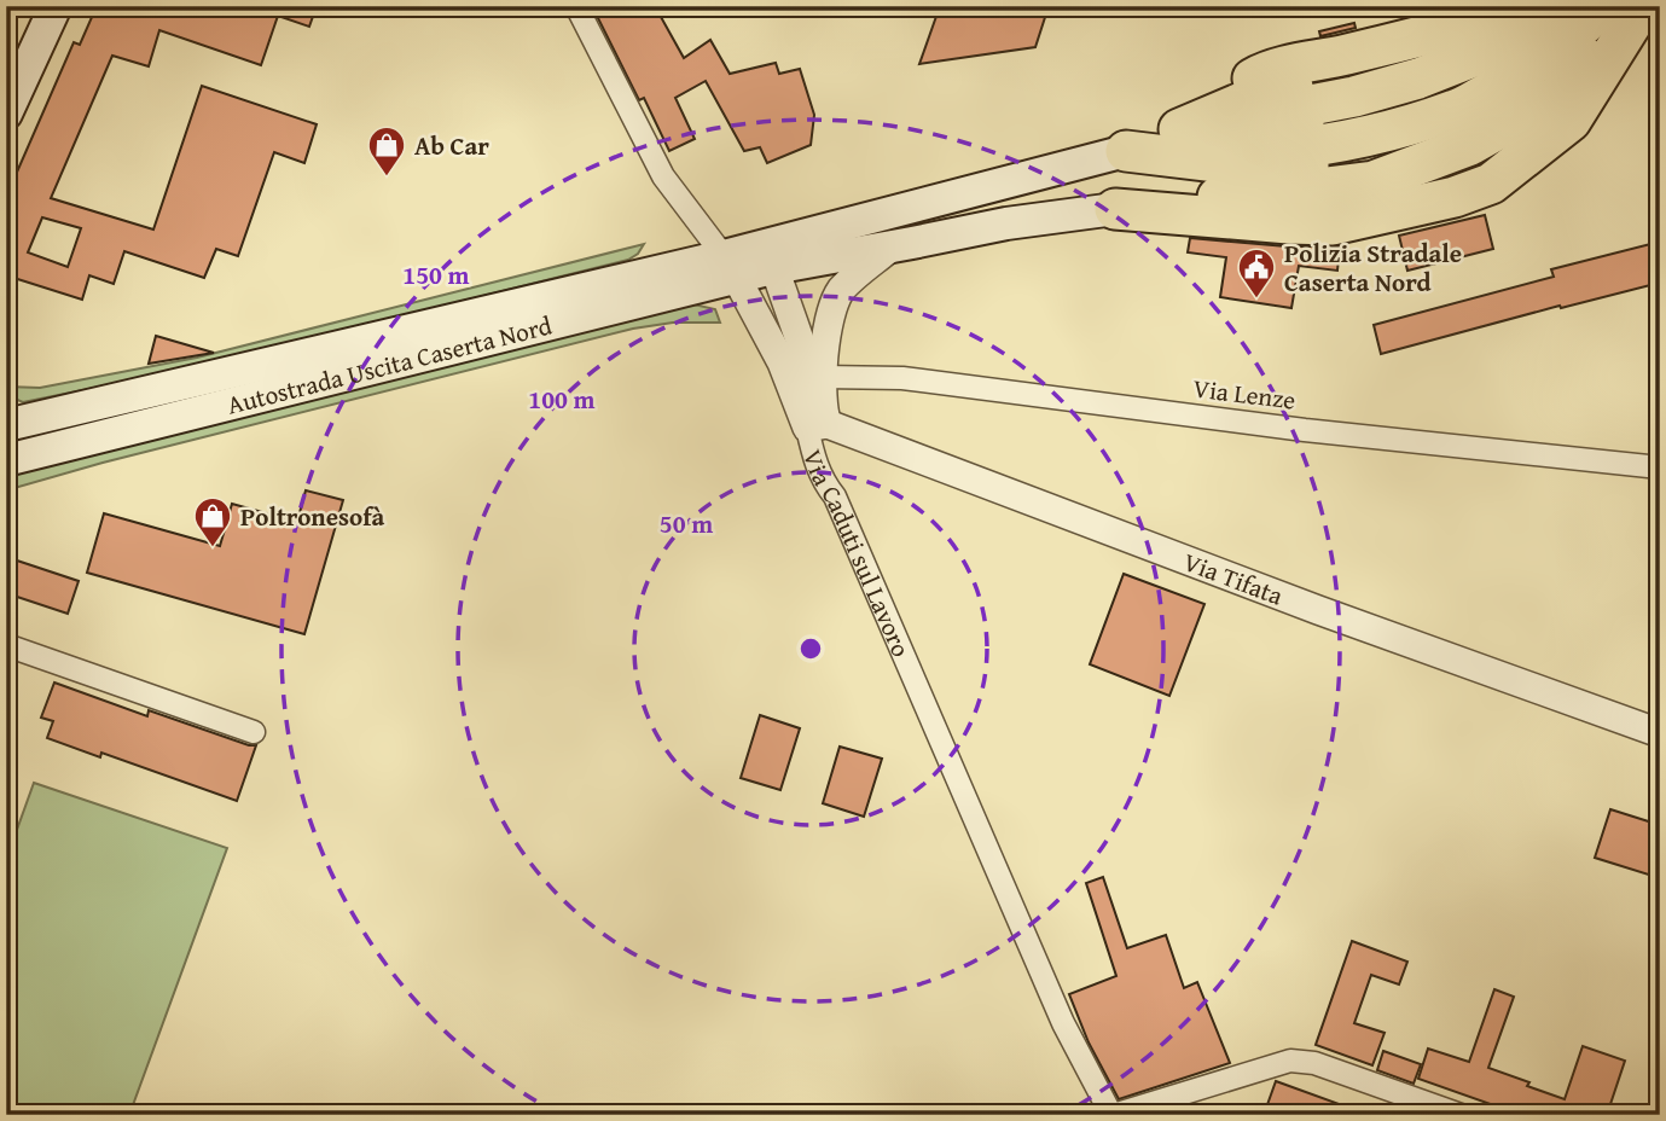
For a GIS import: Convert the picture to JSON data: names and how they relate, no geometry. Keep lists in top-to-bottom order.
{
  "streets": {
    "main road": ["Autostrada Uscita Caserta Nord"],
    "street": ["Via Lenze", "Via Caduti sul Lavoro", "Via Tifata"]
  },
  "crossings": [
    ["Autostrada Uscita Caserta Nord", "Via Lenze"],
    ["Autostrada Uscita Caserta Nord", "Via Caduti sul Lavoro"],
    ["Autostrada Uscita Caserta Nord", "Via Tifata"],
    ["Via Lenze", "Via Caduti sul Lavoro"],
    ["Via Lenze", "Via Tifata"],
    ["Via Caduti sul Lavoro", "Via Tifata"]
  ],
  "places": {
    "shop": ["Ab Car", "Poltronesofà"],
    "public building": ["Polizia Stradale Caserta Nord"]
  },
  "rings": ["150 m", "100 m", "50 m"]
}
